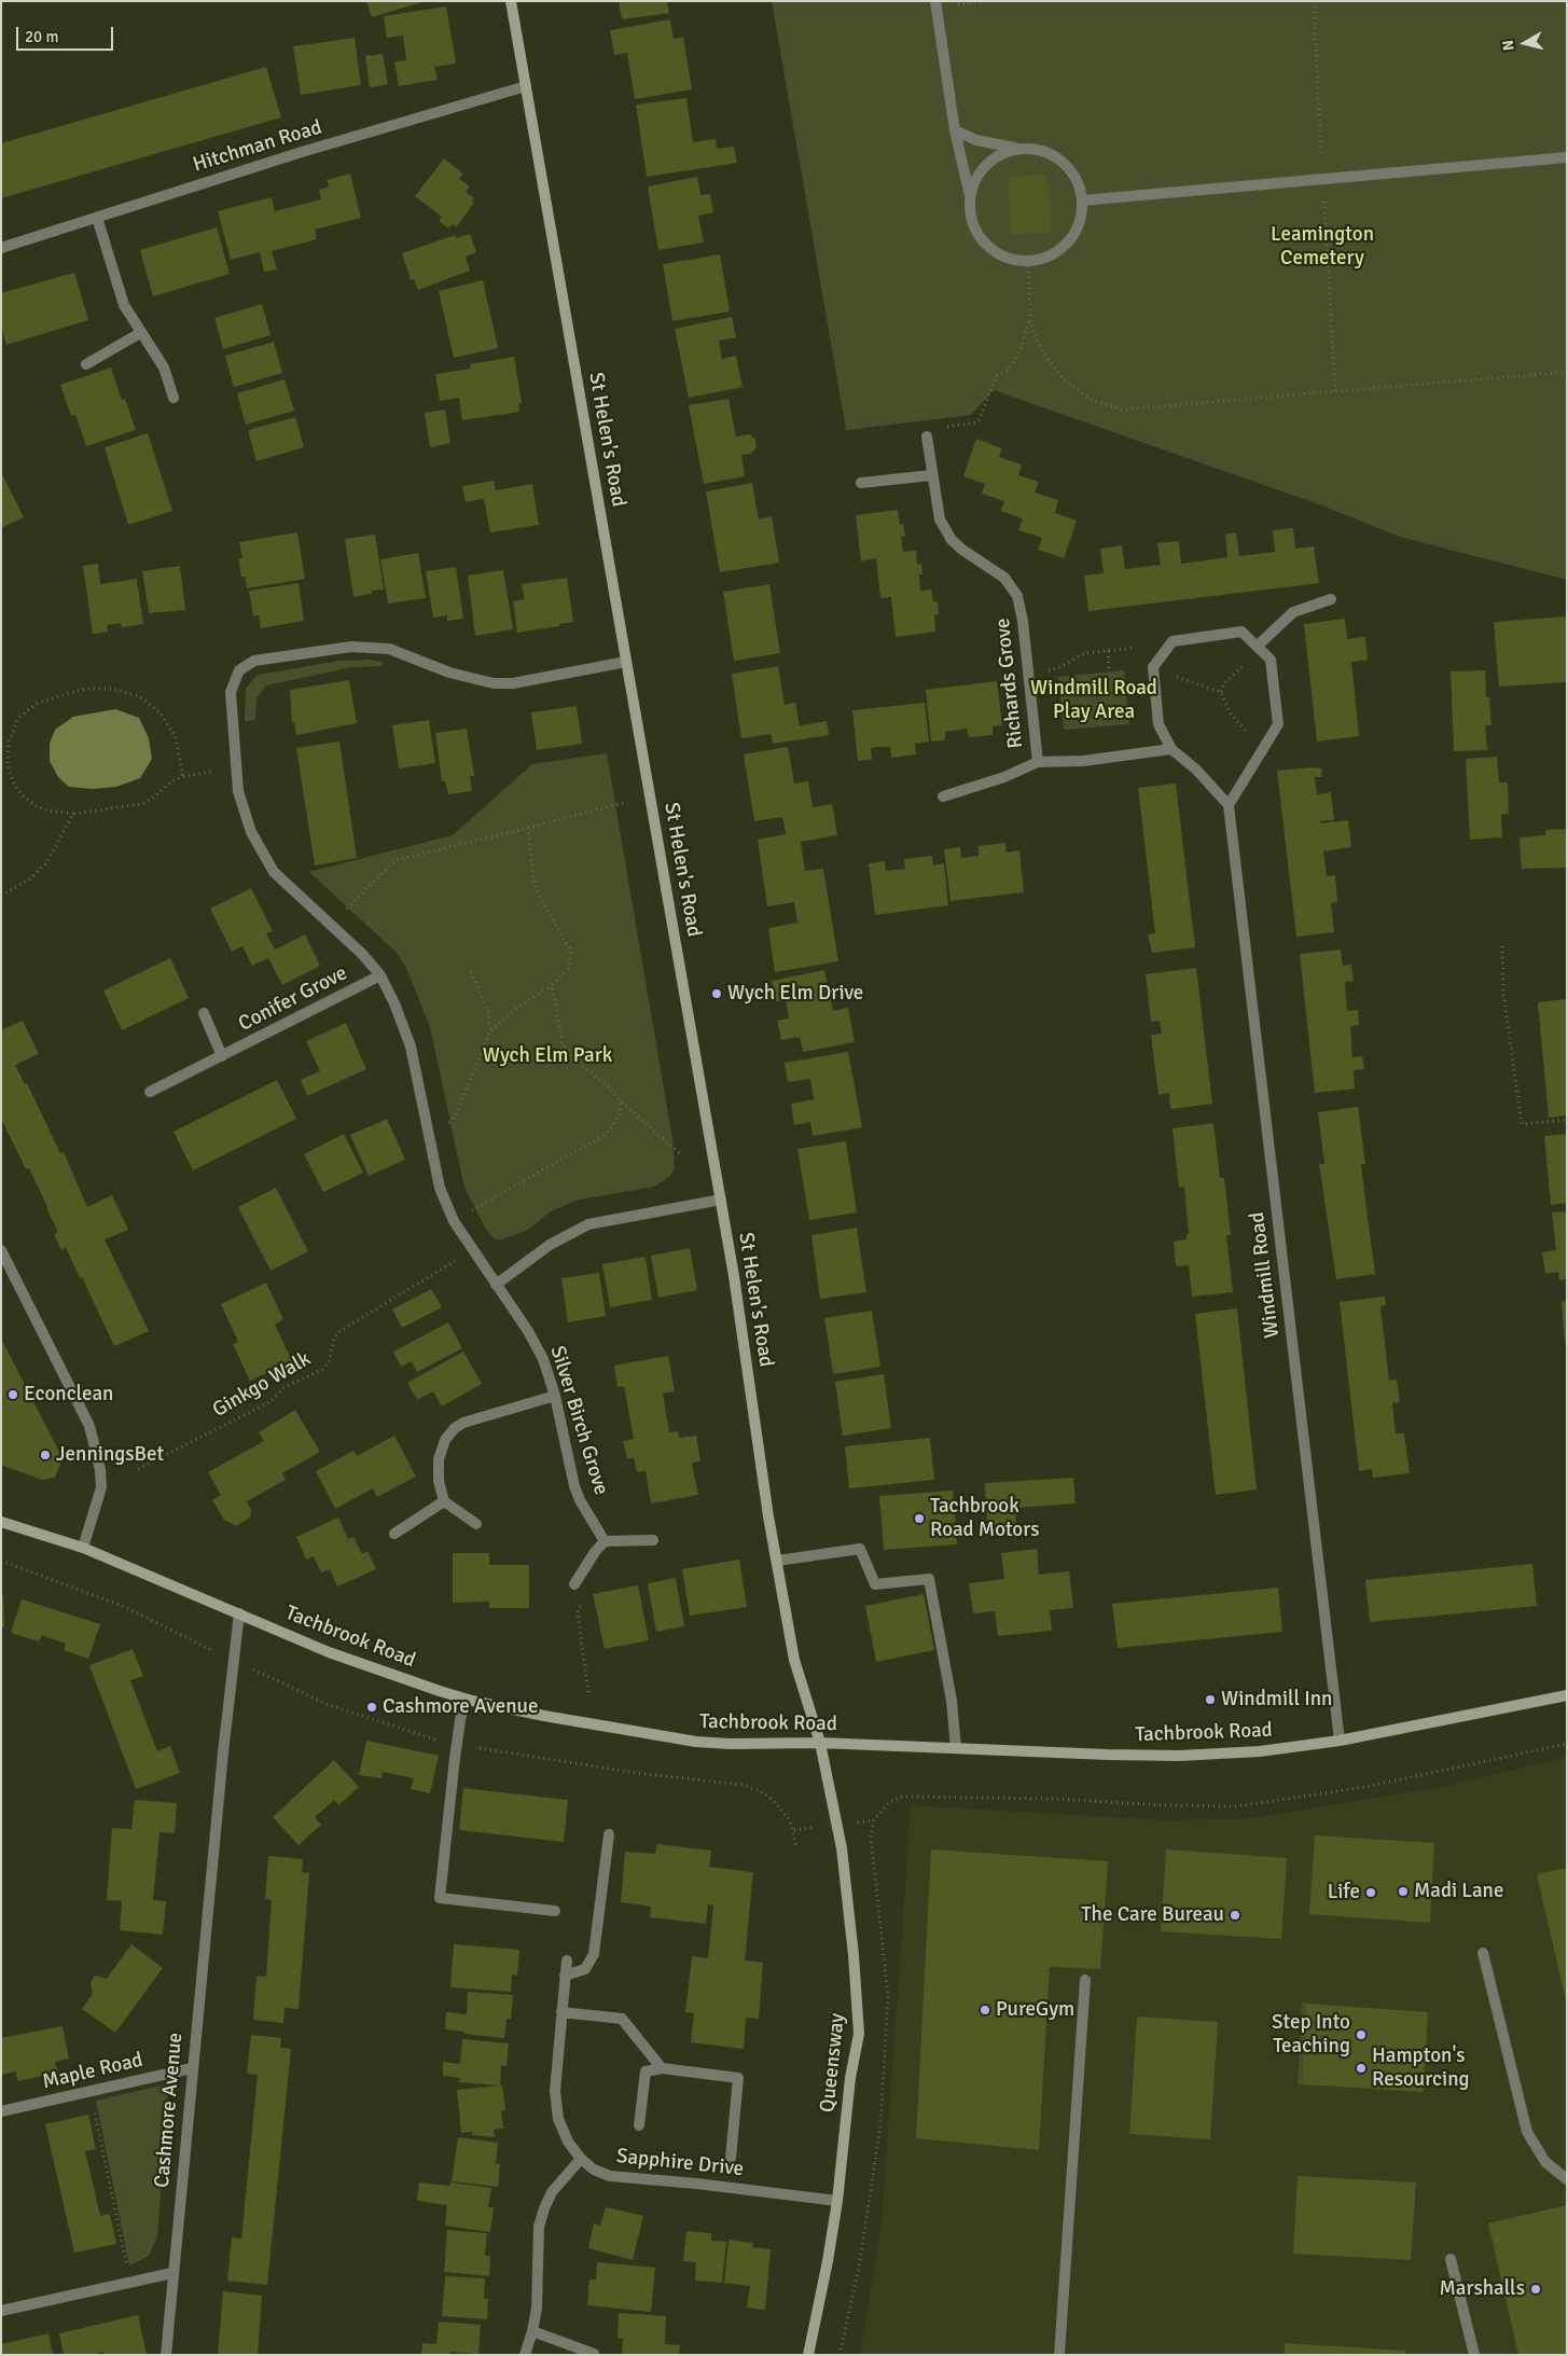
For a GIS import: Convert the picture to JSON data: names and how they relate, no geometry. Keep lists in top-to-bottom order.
{
  "streets": {
    "street": [
      "Hitchman Road",
      "St Helen's Road",
      "Richards Grove",
      "Conifer Grove",
      "Windmill Road",
      "Silver Birch Grove",
      "Tachbrook Road",
      "Queensway",
      "Maple Road",
      "Cashmore Avenue",
      "Sapphire Drive"
    ],
    "path": ["Ginkgo Walk"]
  },
  "crossings": [
    ["Hitchman Road", "St Helen's Road"],
    ["St Helen's Road", "Tachbrook Road"],
    ["St Helen's Road", "Queensway"],
    ["Windmill Road", "Tachbrook Road"],
    ["Tachbrook Road", "Queensway"],
    ["Tachbrook Road", "Cashmore Avenue"],
    ["Queensway", "Sapphire Drive"],
    ["Maple Road", "Cashmore Avenue"]
  ],
  "parks": ["Leamington Cemetery", "Windmill Road Play Area", "Wych Elm Park"],
  "places": [
    "Wych Elm Drive",
    "Econclean",
    "JenningsBet",
    "Tachbrook Road Motors",
    "Windmill Inn",
    "Cashmore Avenue",
    "Madi Lane",
    "Life",
    "The Care Bureau",
    "PureGym",
    "Step Into Teaching",
    "Hampton's Resourcing",
    "Marshalls"
  ],
  "scale_bar": "20 m",
  "north": "left"
}
